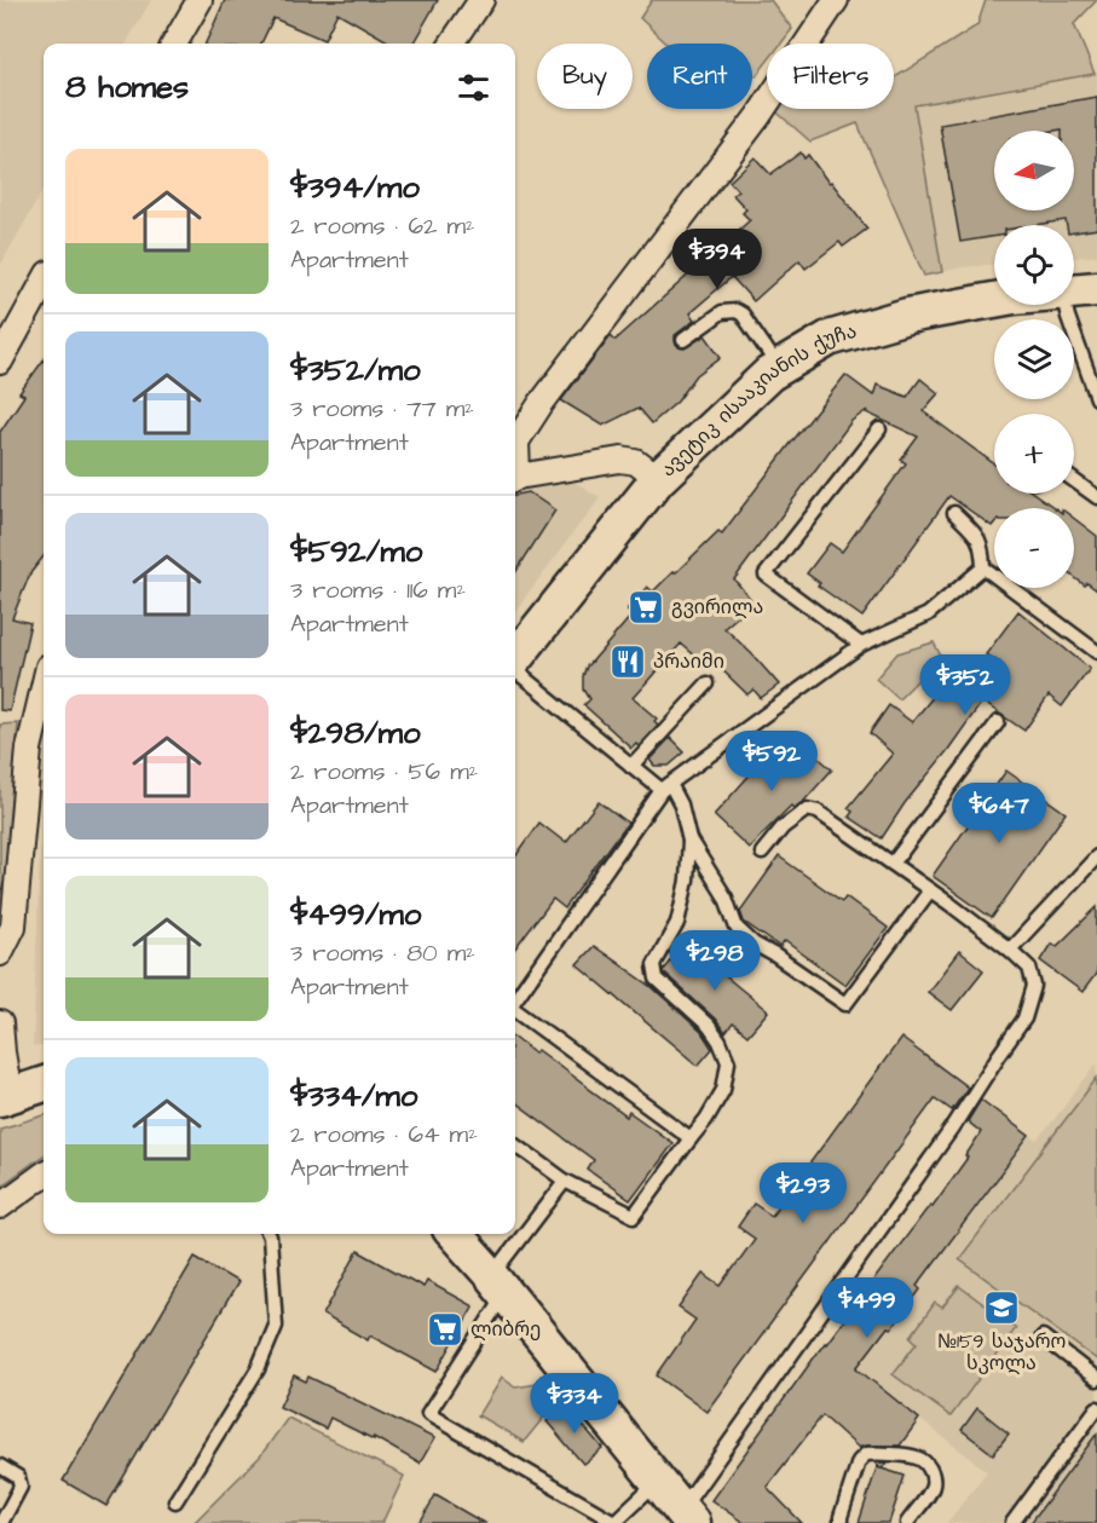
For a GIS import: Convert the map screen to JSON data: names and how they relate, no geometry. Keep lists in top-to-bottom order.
{
  "streets": {
    "main road": ["ავეტიკ ისააკიანის ქუჩა"]
  },
  "places": {
    "supermarket": ["გვირილა", "ლიბრე"],
    "restaurant": ["პრაიმი"],
    "school or university": ["№159 საჯარო სკოლა"]
  },
  "north": "left",
  "page": {
    "chip": ["Buy", "Rent", "Filters"],
    "heading": "8 homes",
    "map_buttons": ["+", "−"],
    "list": [
      {
        "name": "$394/mo",
        "note": "2 rooms · 62 m² · Apartment"
      },
      {
        "name": "$352/mo",
        "note": "3 rooms · 77 m² · Apartment"
      },
      {
        "name": "$592/mo",
        "note": "3 rooms · 116 m² · Apartment"
      },
      {
        "name": "$298/mo",
        "note": "2 rooms · 56 m² · Apartment"
      },
      {
        "name": "$499/mo",
        "note": "3 rooms · 80 m² · Apartment"
      },
      {
        "name": "$334/mo",
        "note": "2 rooms · 64 m² · Apartment"
      }
    ],
    "price": [
      "$394",
      "$352",
      "$592",
      "$647",
      "$298",
      "$293",
      "$499",
      "$334"
    ]
  }
}
